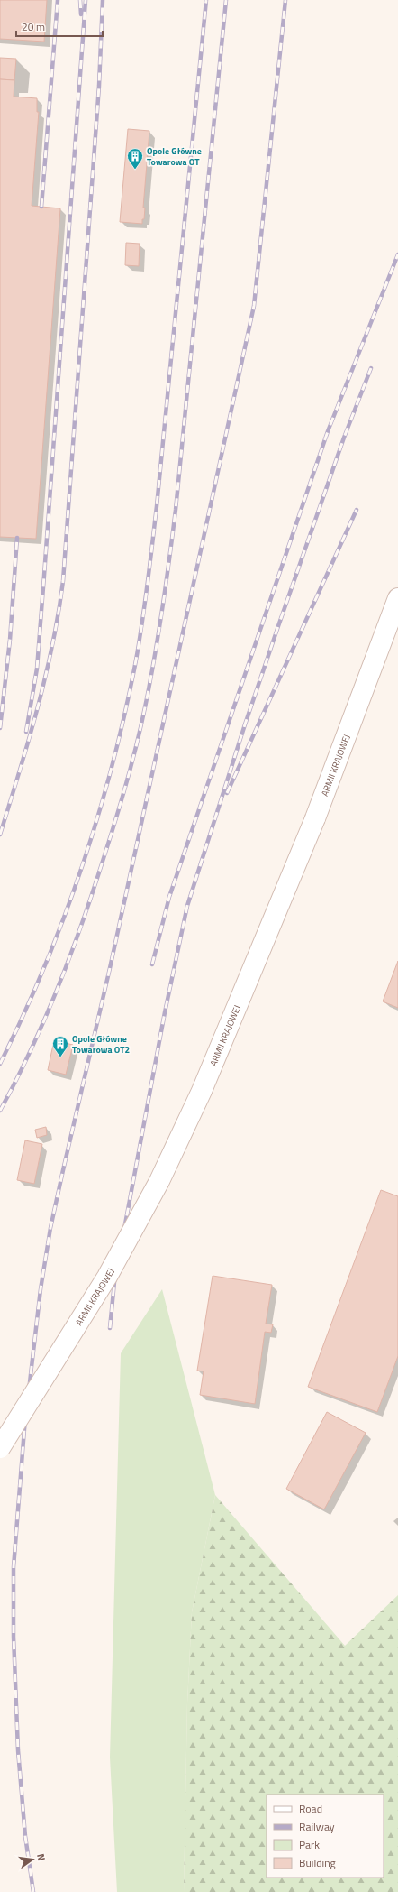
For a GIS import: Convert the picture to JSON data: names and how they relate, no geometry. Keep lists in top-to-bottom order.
{
  "streets": {
    "main road": ["ARMII KRAJOWEJ"]
  },
  "places": {
    "building": ["Opole Główne Towarowa OT", "Opole Główne Towarowa OT2"]
  },
  "legend": [
    "Road",
    "Railway",
    "Park",
    "Building"
  ],
  "scale_bar": "20 m",
  "north": "right"
}
